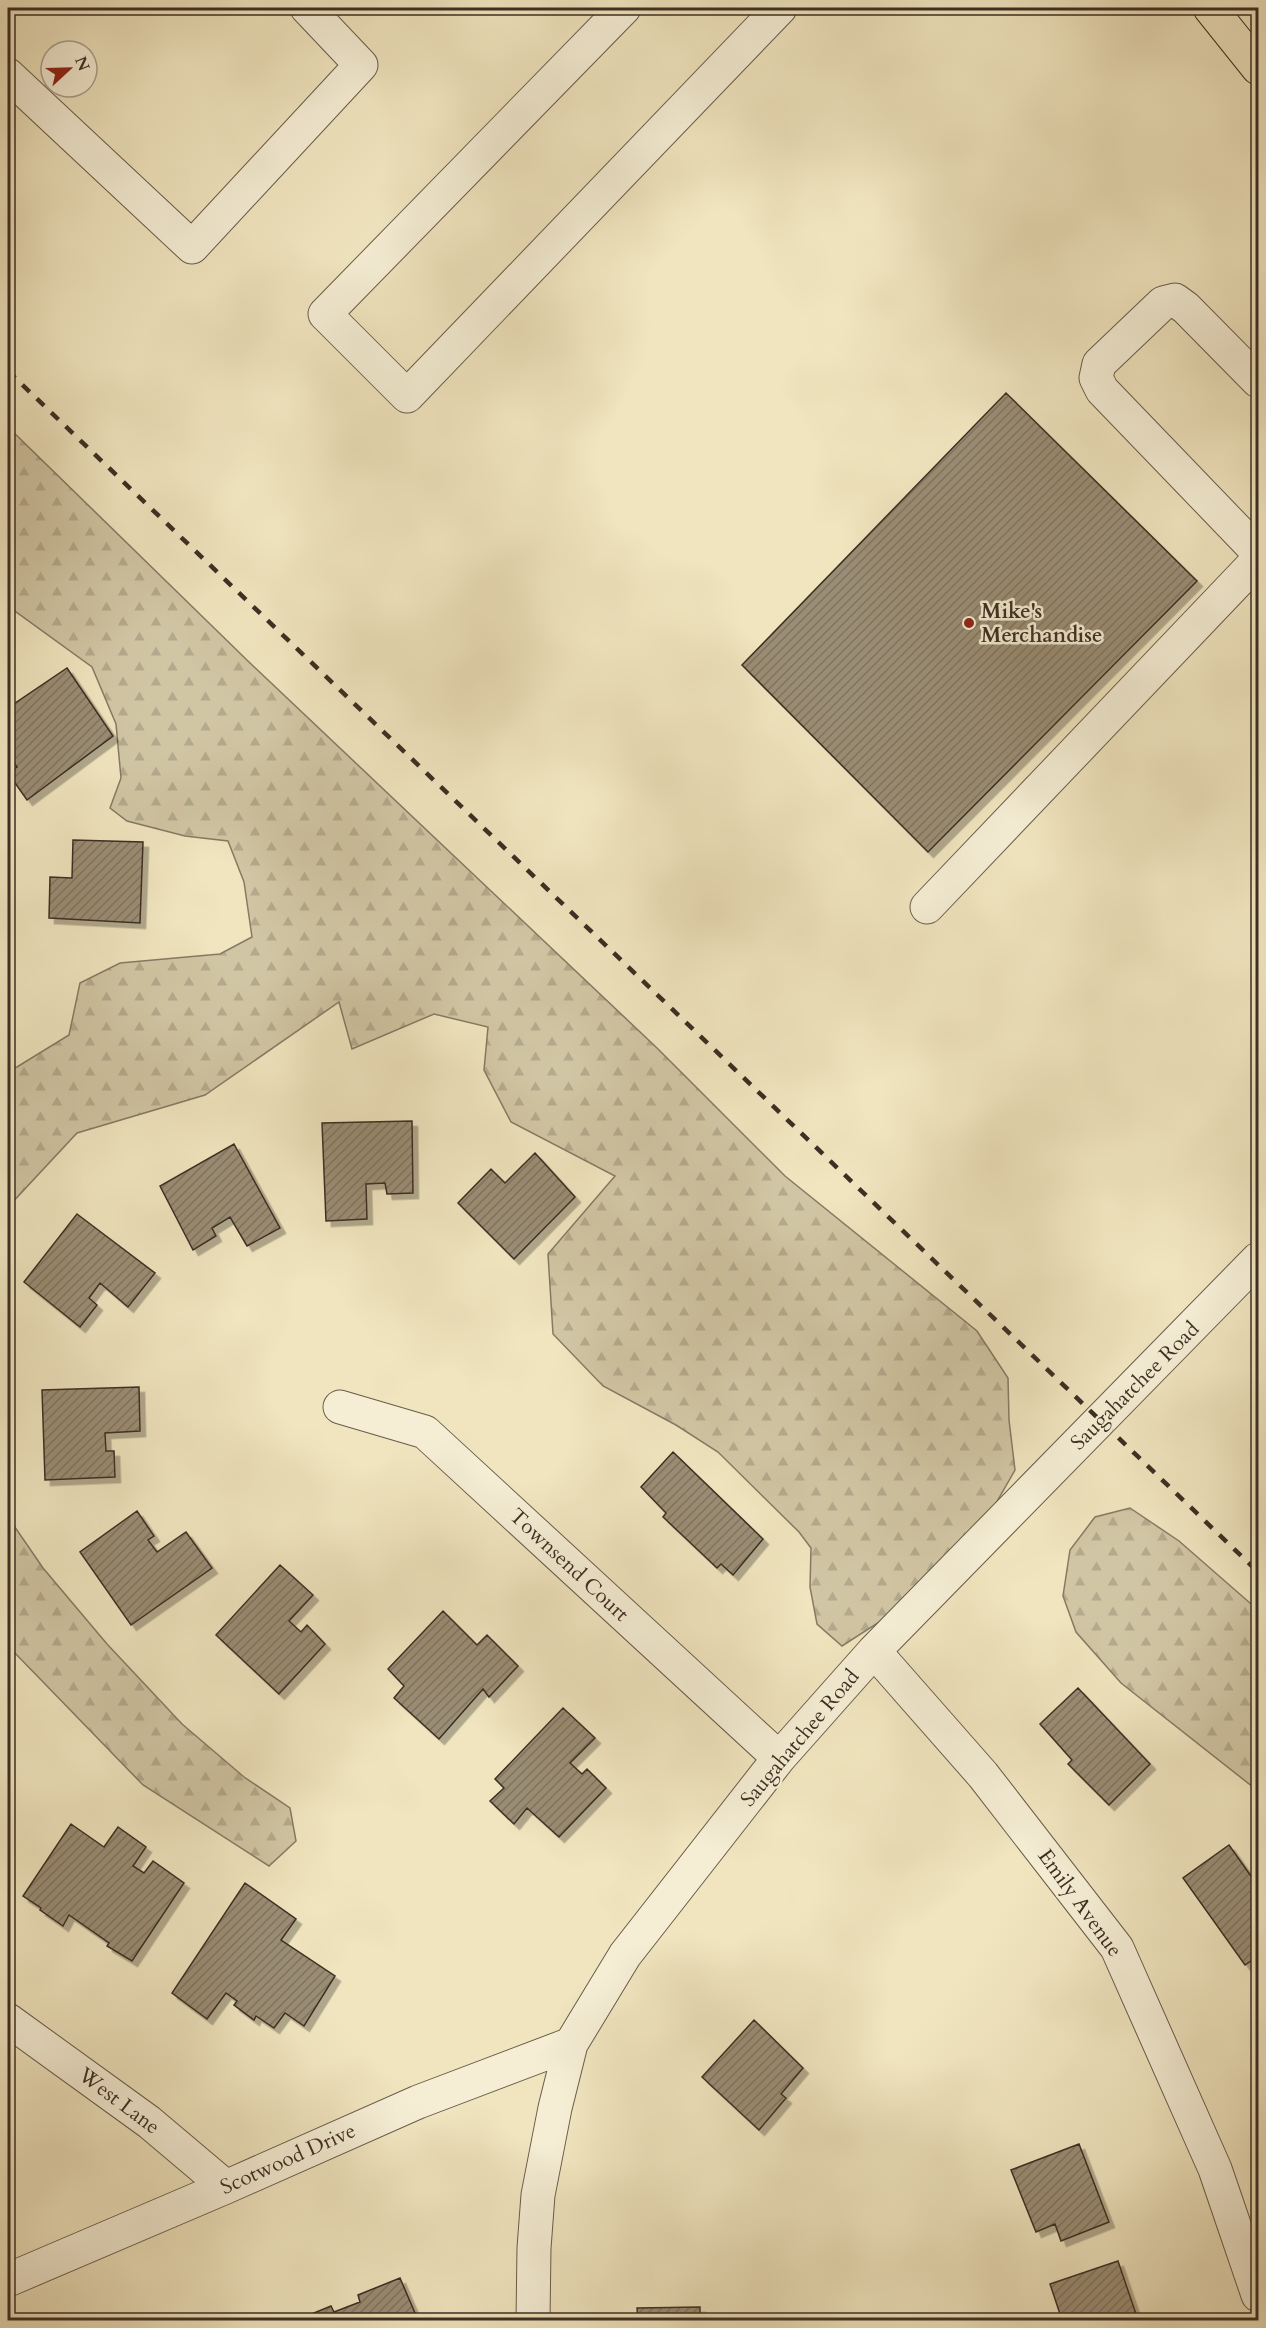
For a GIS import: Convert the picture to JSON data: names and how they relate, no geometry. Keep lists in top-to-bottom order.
{
  "streets": {
    "street": [
      "Saugahatchee Road",
      "Townsend Court",
      "Emily Avenue",
      "West Lane",
      "Scotwood Drive"
    ]
  },
  "crossings": [
    ["Saugahatchee Road", "Townsend Court"],
    ["Saugahatchee Road", "Emily Avenue"],
    ["Saugahatchee Road", "Scotwood Drive"],
    ["West Lane", "Scotwood Drive"]
  ],
  "places": ["Mike's Merchandise"],
  "north": "right"
}
